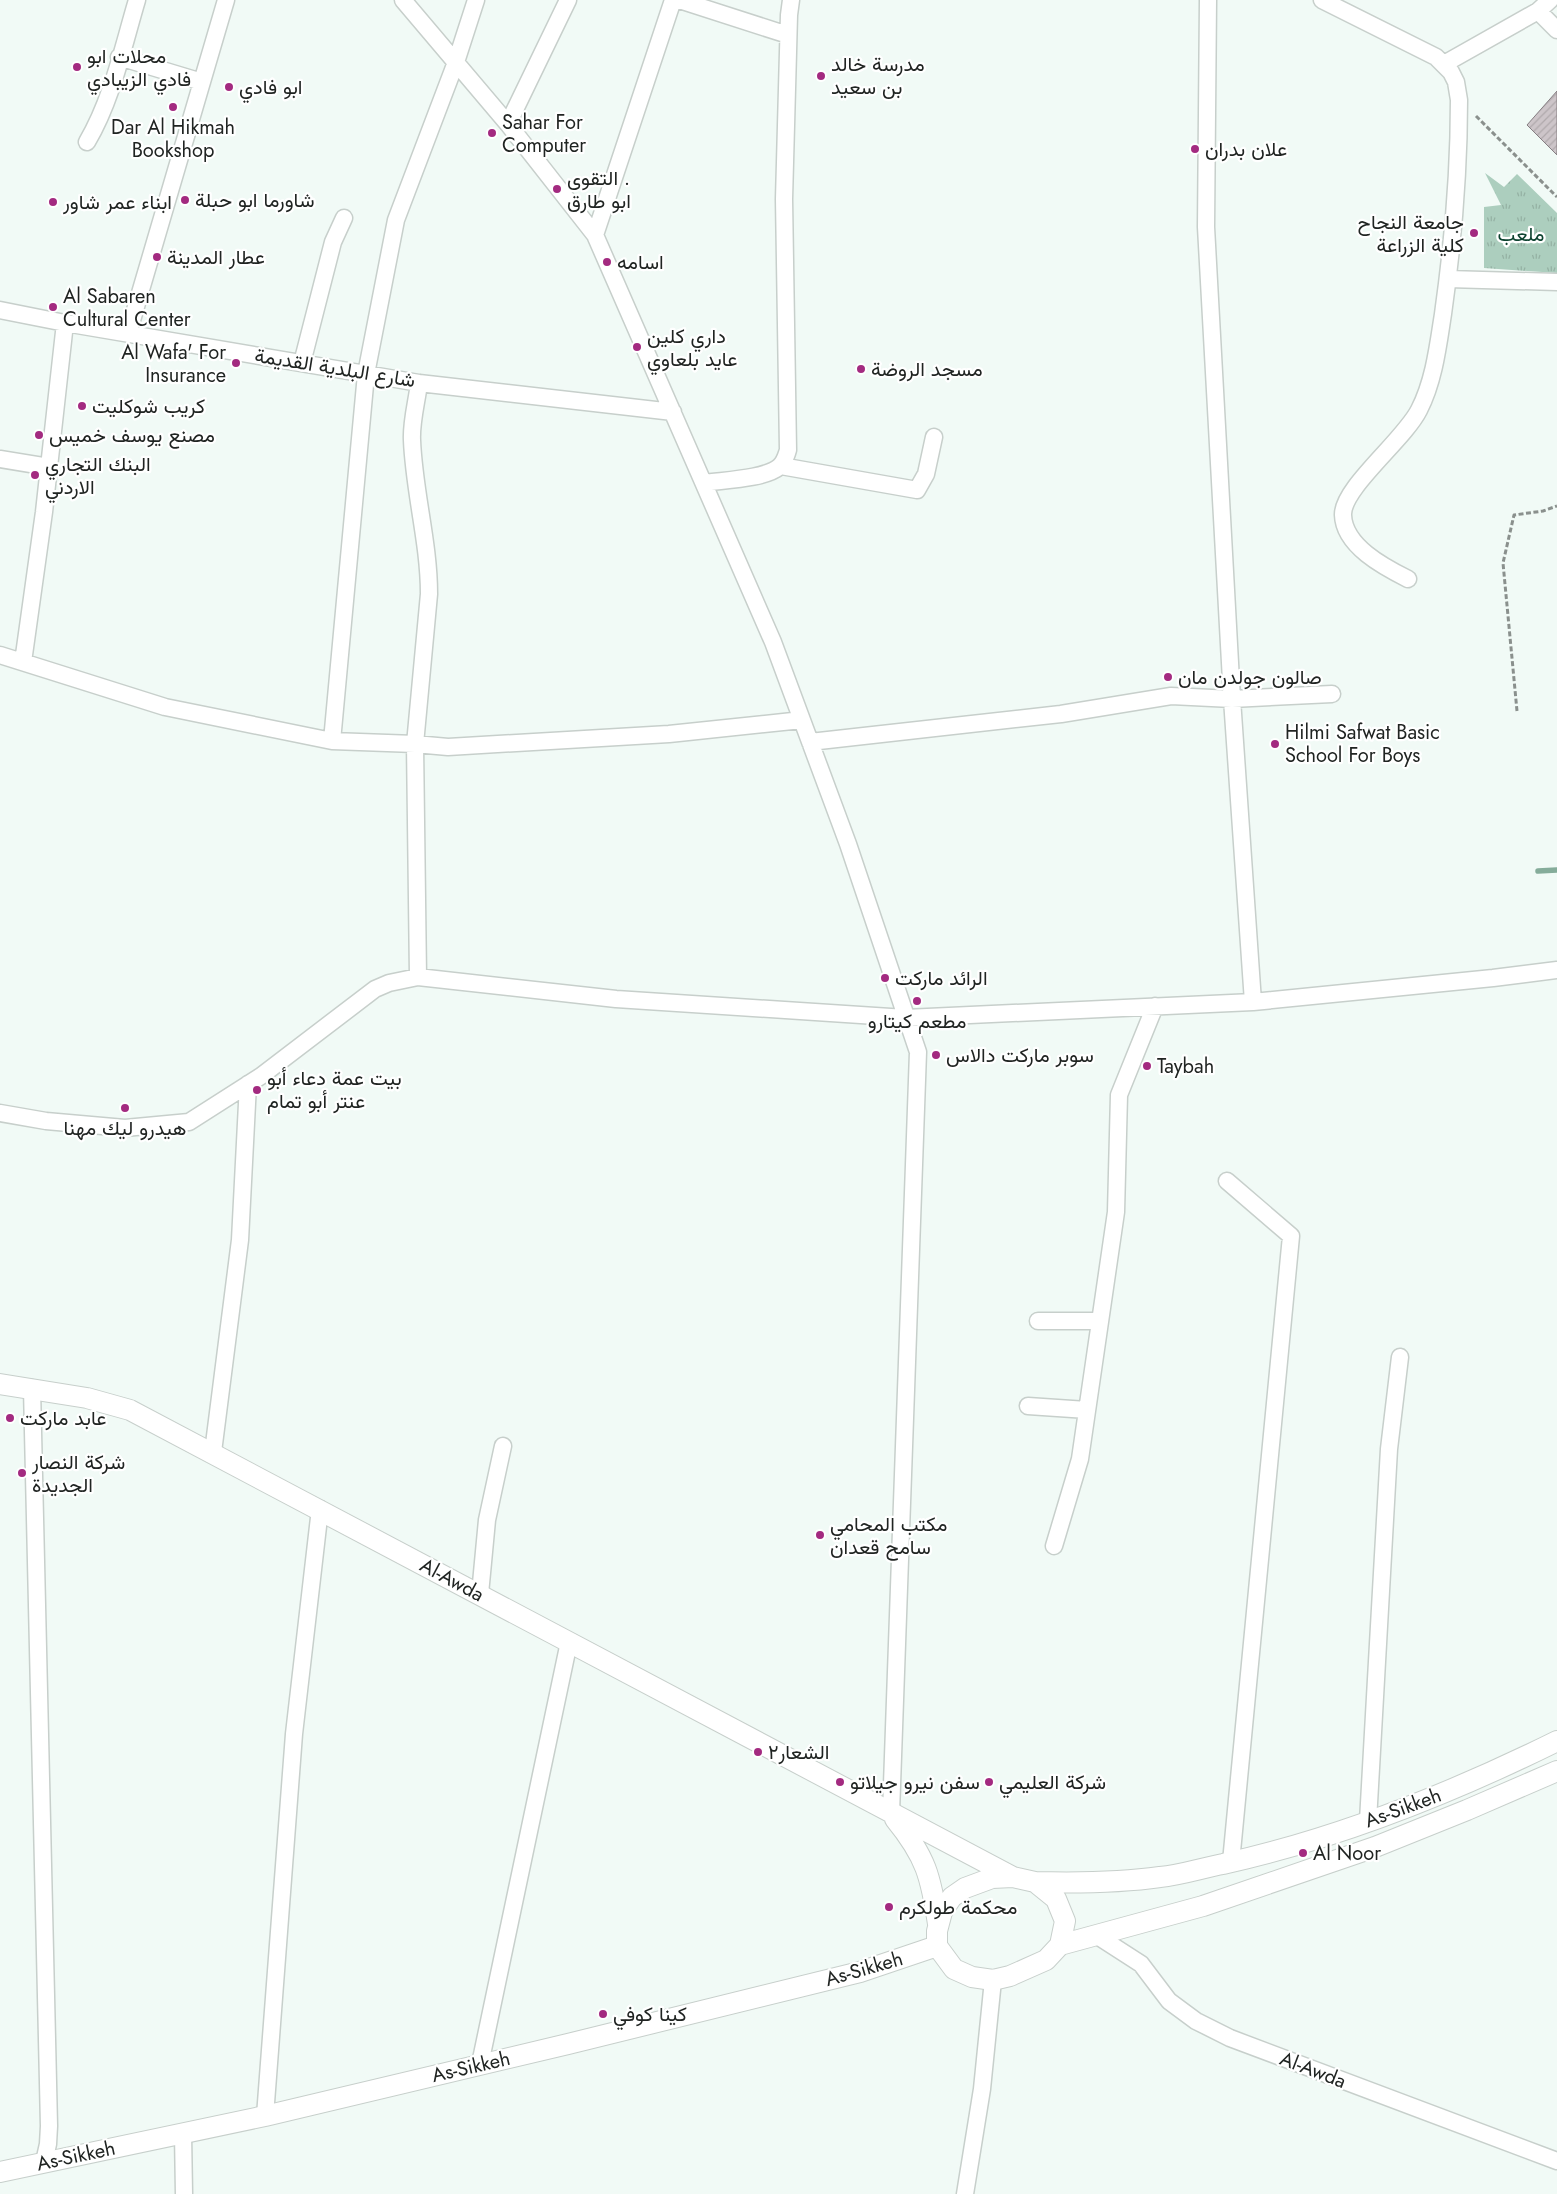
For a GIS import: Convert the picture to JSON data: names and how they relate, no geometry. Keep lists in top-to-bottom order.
{
  "streets": {
    "street": ["شارع البلدية القديمة", "Al-Awda", "As-Sikkeh"]
  },
  "crossings": [
    ["Al-Awda", "As-Sikkeh"]
  ],
  "parks": ["ملعب"],
  "places": [
    "محلات ابو فادي الزيبادي",
    "مدرسة خالد بن سعيد",
    "ابو فادي",
    "Dar Al Hikmah Bookshop",
    "Sahar For Computer",
    "علان بدران",
    "التقوى . ابو طارق",
    "شاورما ابو حبلة",
    "ابناء عمر شاور",
    "جامعة النجاح كلية الزراعة",
    "عطار المدينة",
    "اسامه",
    "Al Sabaren Cultural Center",
    "داري كلين عايد بلعاوي",
    "Al Wafa' For Insurance",
    "مسجد الروضة",
    "كريب شوكليت",
    "مصنع يوسف خميس",
    "البنك التجاري الاردني",
    "صالون جولدن مان",
    "Hilmi Safwat Basic School For Boys",
    "الرائد ماركت",
    "مطعم كيتارو",
    "سوبر ماركت دالاس",
    "Taybah",
    "بيت عمة دعاء أبو عنتر أبو تمام",
    "هيدرو ليك مهنا",
    "عابد ماركت",
    "شركة النصار الجديدة",
    "مكتب المحامي سامح قعدان",
    "الشعار٢",
    "سفن نيرو جيلاتو",
    "شركة العليمي",
    "Al Noor",
    "محكمة طولكرم",
    "كينا كوفي"
  ]
}
